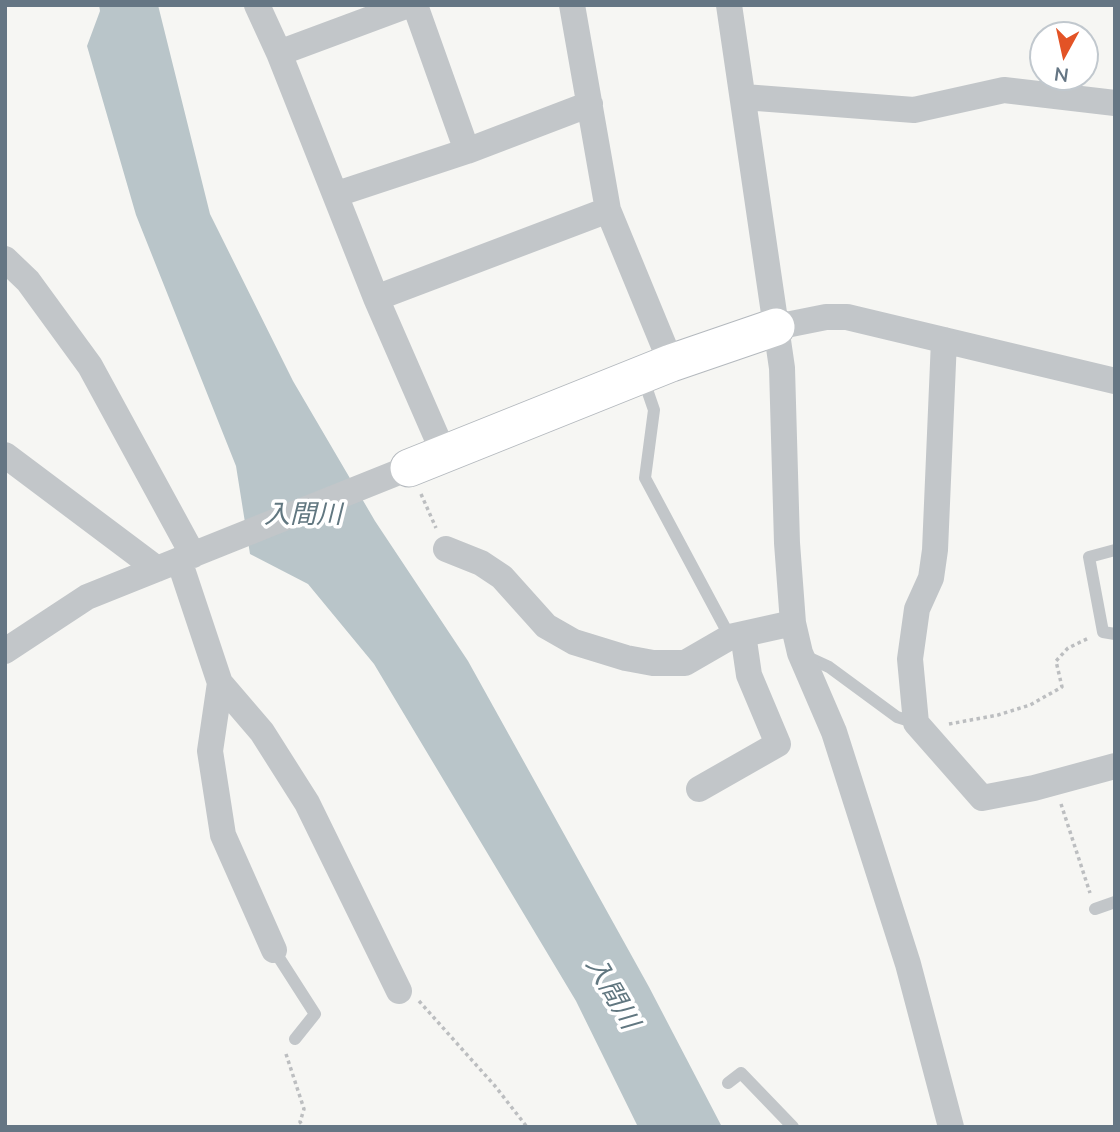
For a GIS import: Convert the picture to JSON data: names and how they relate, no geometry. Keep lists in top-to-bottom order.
{
  "water": ["入間川"],
  "north": "bottom"
}
